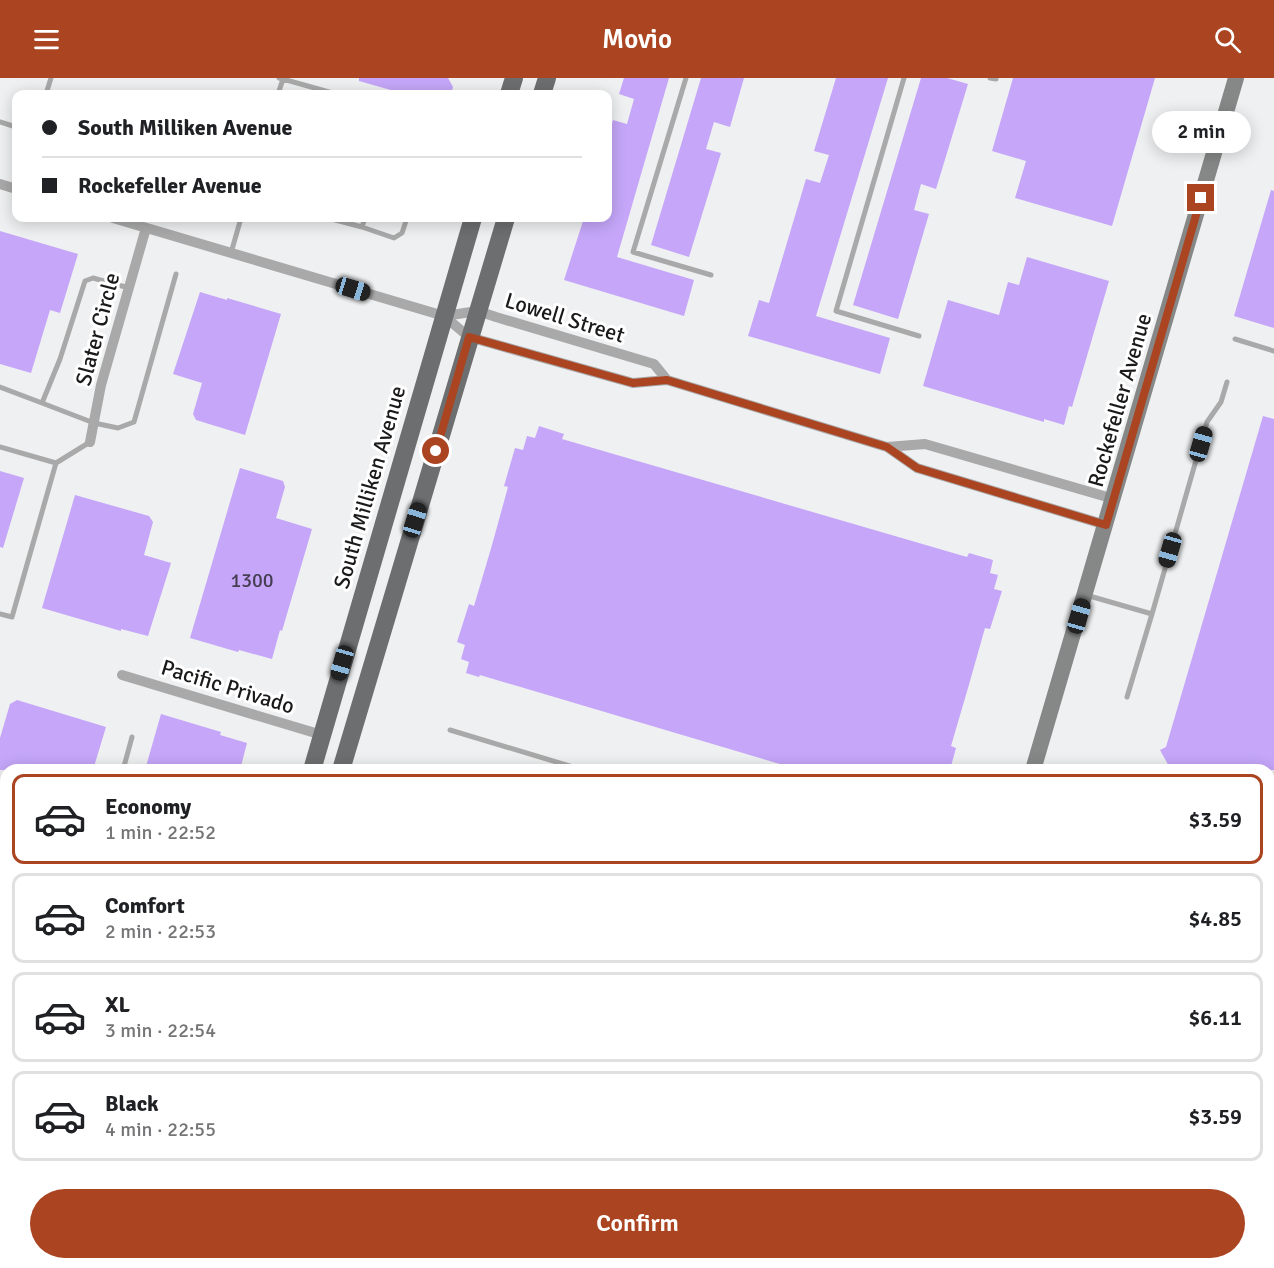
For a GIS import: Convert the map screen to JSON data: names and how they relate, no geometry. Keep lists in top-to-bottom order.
{
  "streets": {
    "main road": ["South Milliken Avenue"],
    "street": [
      "Lowell Street",
      "Slater Circle",
      "Rockefeller Avenue",
      "Pacific Privado"
    ]
  },
  "crossings": [
    ["Lowell Street", "Slater Circle"],
    ["Lowell Street", "Rockefeller Avenue"],
    ["Lowell Street", "South Milliken Avenue"],
    ["South Milliken Avenue", "Pacific Privado"]
  ],
  "house_numbers": ["1300"],
  "page": {
    "header": "Movio",
    "banner": ["South Milliken Avenue", "Rockefeller Avenue"],
    "bubble": "2 min",
    "list": [
      {
        "name": "Economy",
        "note": "1 min · 22:52",
        "value": "$3.59"
      },
      {
        "name": "Comfort",
        "note": "2 min · 22:53",
        "value": "$4.85"
      },
      {
        "name": "XL",
        "note": "3 min · 22:54",
        "value": "$6.11"
      },
      {
        "name": "Black",
        "note": "4 min · 22:55",
        "value": "$3.59"
      }
    ],
    "buttons": "Confirm"
  }
}
